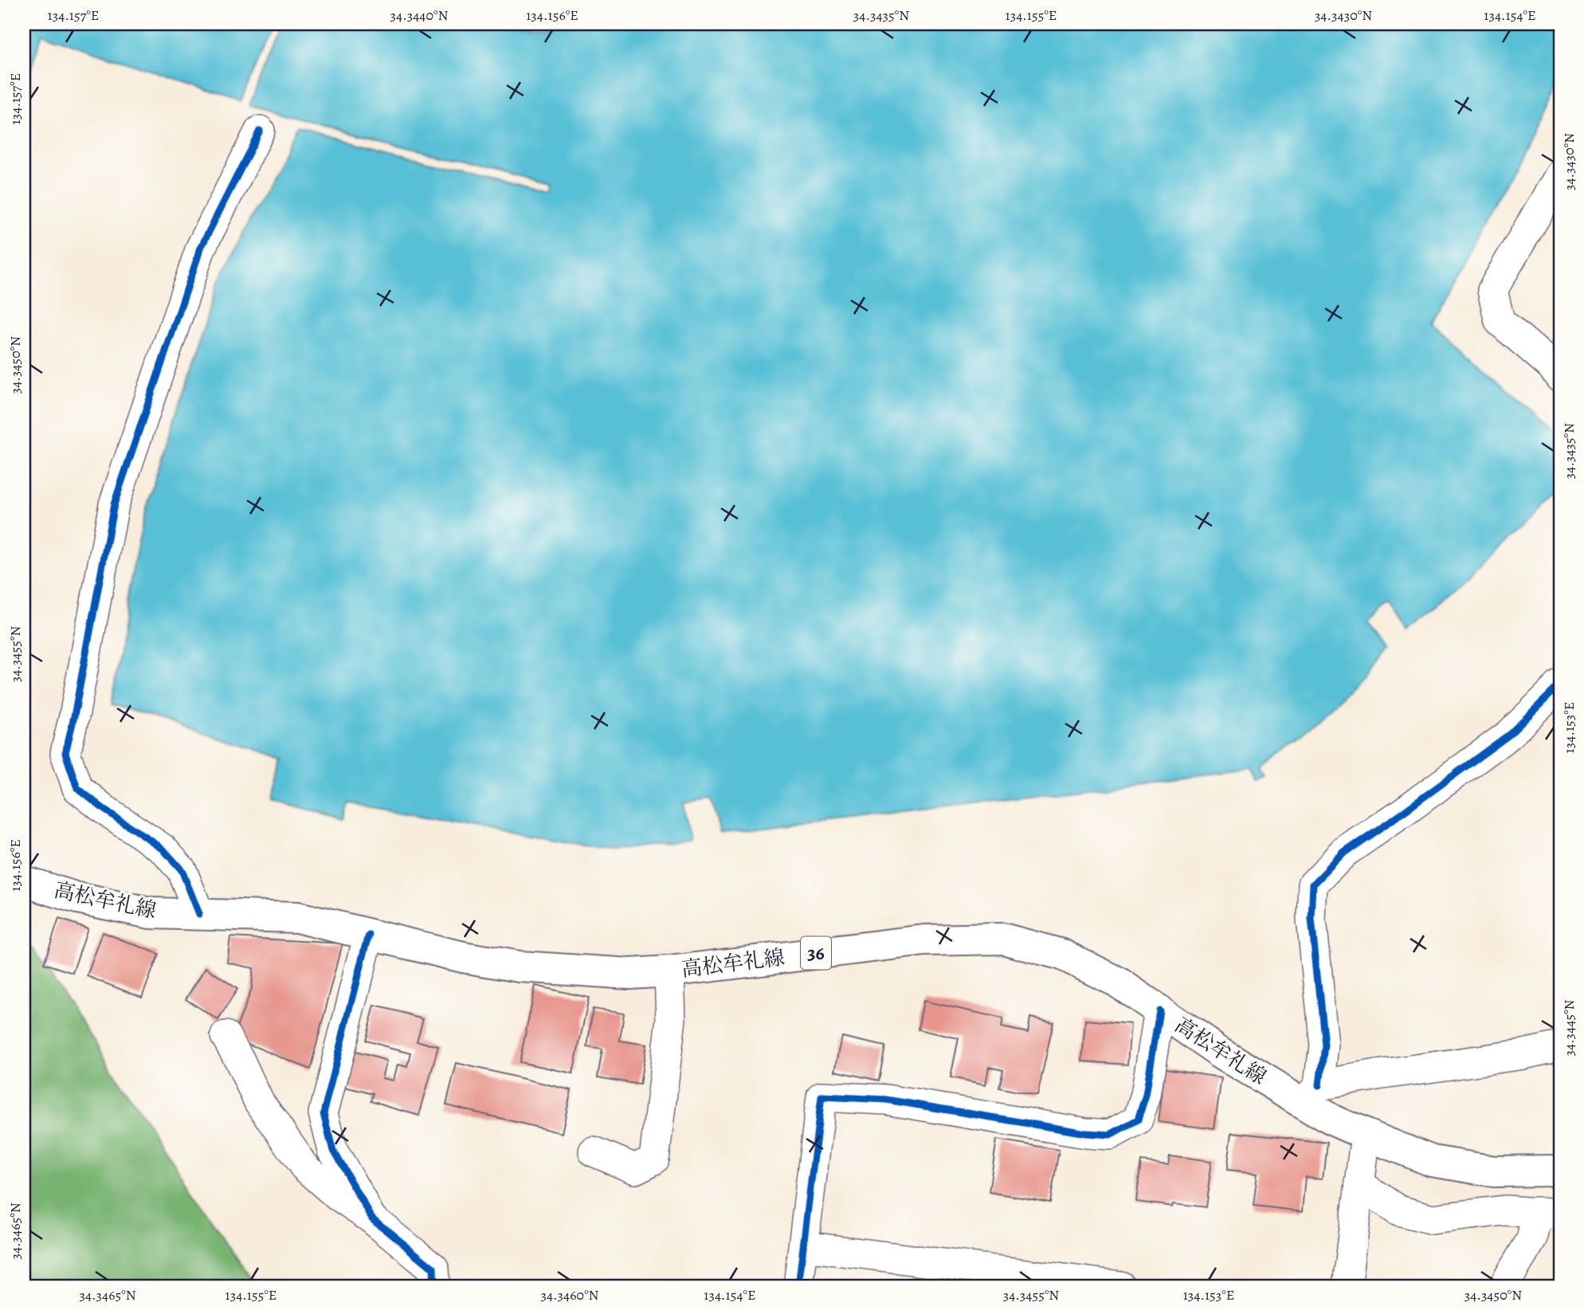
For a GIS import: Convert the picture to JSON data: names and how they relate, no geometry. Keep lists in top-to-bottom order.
{
  "streets": {
    "main road": ["高松牟礼線", "36"]
  },
  "coordinates": [
    "134.157°E",
    "34.3440°N",
    "134.156°E",
    "34.3435°N",
    "134.155°E",
    "34.3430°N",
    "134.154°E",
    "34.3450°N",
    "34.3455°N",
    "134.153°E",
    "34.3445°N",
    "34.3465°N",
    "34.3460°N"
  ]
}
